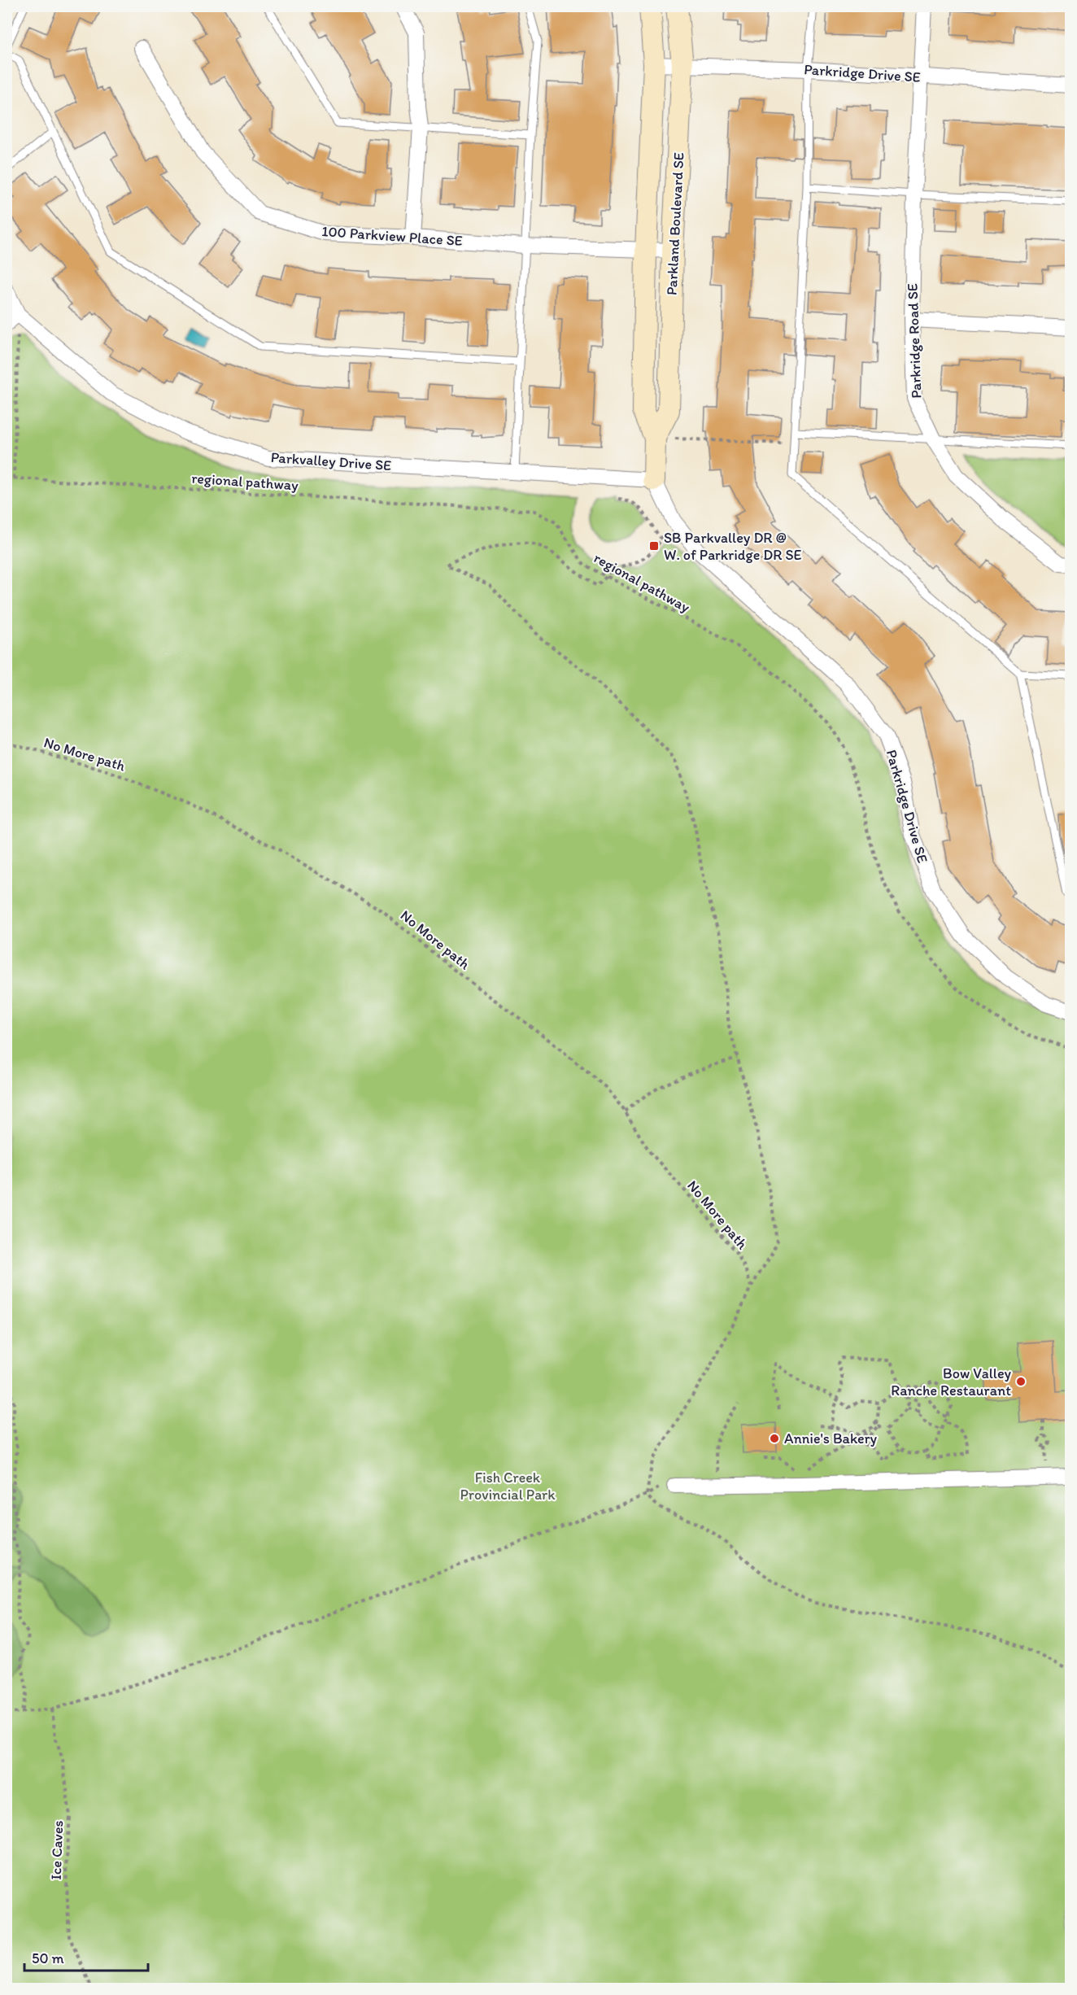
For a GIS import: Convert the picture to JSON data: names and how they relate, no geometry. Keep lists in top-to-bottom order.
{
  "streets": {
    "street": [
      "Parkridge Drive SE",
      "Parkland Boulevard SE",
      "100 Parkview Place SE",
      "Parkridge Road SE",
      "Parkvalley Drive SE"
    ],
    "path": ["regional pathway", "No More path", "Ice Caves"]
  },
  "crossings": [
    ["Parkridge Drive SE", "Parkland Boulevard SE"],
    ["Parkridge Drive SE", "Parkridge Road SE"],
    ["Parkridge Drive SE", "Parkvalley Drive SE"],
    ["Parkland Boulevard SE", "100 Parkview Place SE"],
    ["Parkland Boulevard SE", "Parkvalley Drive SE"]
  ],
  "parks": ["Fish Creek Provincial Park"],
  "places": {
    "transit": ["SB Parkvalley DR @ W. of Parkridge DR SE"],
    "other": ["Bow Valley Ranche Restaurant", "Annie's Bakery"]
  },
  "scale_bar": "50 m"
}
